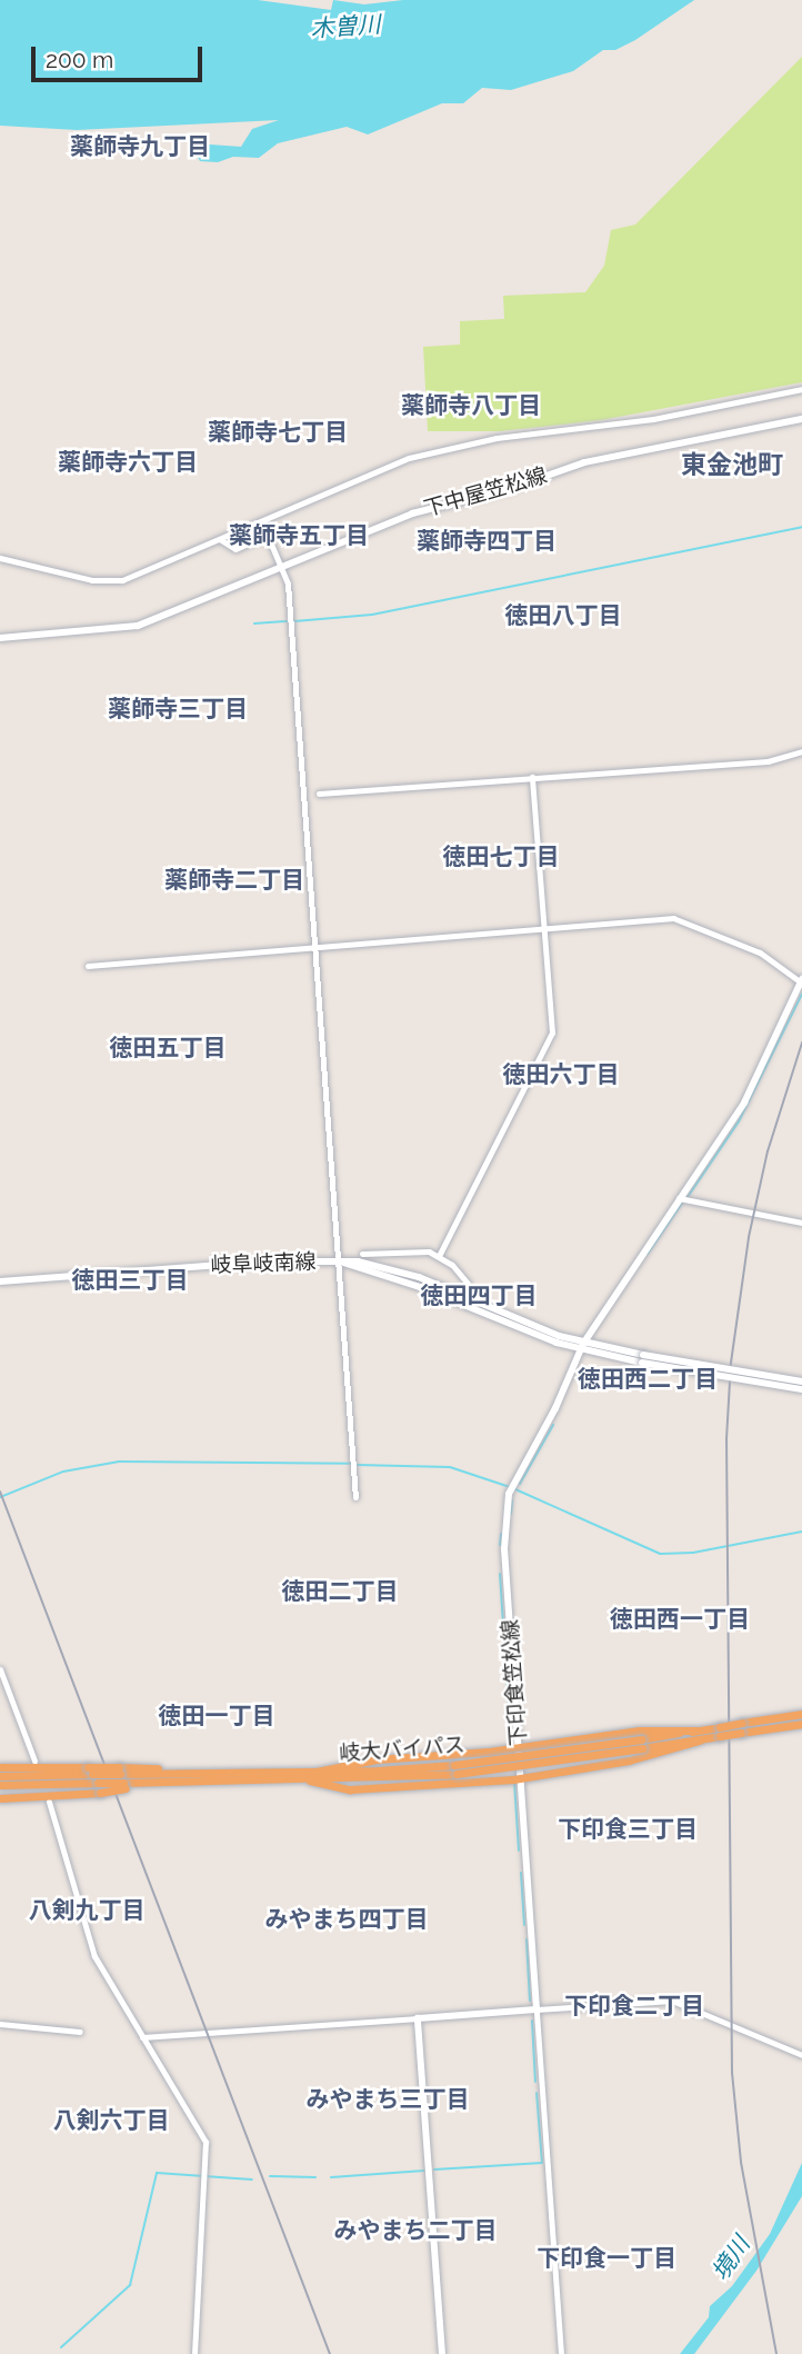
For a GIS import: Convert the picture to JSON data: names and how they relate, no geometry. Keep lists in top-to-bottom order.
{
  "streets": {
    "highway": ["岐大バイパス"],
    "main road": ["下中屋笠松線", "岐阜岐南線", "下印食笠松線"]
  },
  "crossings": [
    ["岐阜岐南線", "下印食笠松線"]
  ],
  "districts": [
    "薬師寺九丁目",
    "薬師寺八丁目",
    "薬師寺七丁目",
    "薬師寺六丁目",
    "東金池町",
    "薬師寺五丁目",
    "薬師寺四丁目",
    "徳田八丁目",
    "薬師寺三丁目",
    "徳田七丁目",
    "薬師寺二丁目",
    "徳田五丁目",
    "徳田六丁目",
    "徳田三丁目",
    "徳田四丁目",
    "徳田西二丁目",
    "徳田二丁目",
    "徳田西一丁目",
    "徳田一丁目",
    "下印食三丁目",
    "八剣九丁目",
    "みやまち四丁目",
    "下印食二丁目",
    "みやまち三丁目",
    "八剣六丁目",
    "みやまち二丁目",
    "下印食一丁目"
  ],
  "water": ["木曽川", "境川"],
  "scale_bar": "200 m"
}
